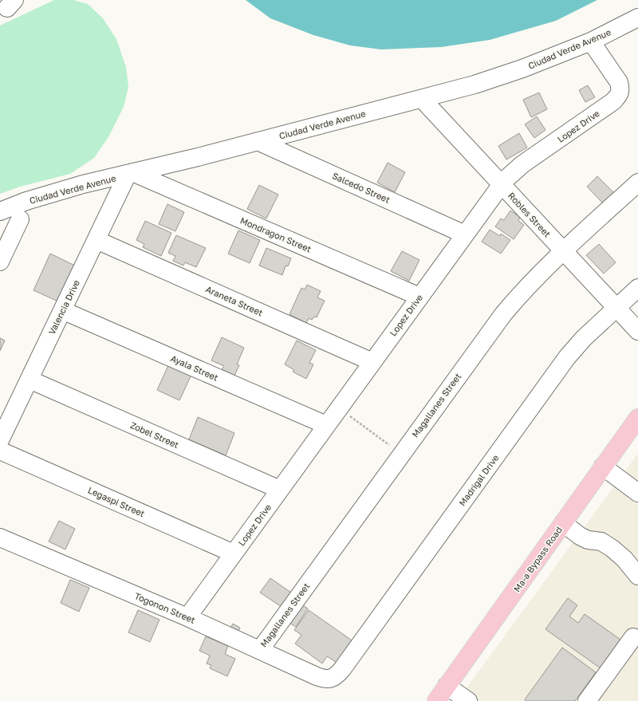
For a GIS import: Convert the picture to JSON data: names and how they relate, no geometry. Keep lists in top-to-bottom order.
{
  "streets": {
    "main road": ["Ma-a Bypass Road"],
    "street": [
      "Ciudad Verde Avenue",
      "Lopez Drive",
      "Salcedo Street",
      "Robles Street",
      "Mondragon Street",
      "Araneta Street",
      "Valencia Drive",
      "Ayala Street",
      "Magallanes Street",
      "Zobel Street",
      "Madrigal Drive",
      "Legaspi Street",
      "Togonon Street"
    ]
  },
  "crossings": [
    ["Ciudad Verde Avenue", "Lopez Drive"],
    ["Ciudad Verde Avenue", "Salcedo Street"],
    ["Ciudad Verde Avenue", "Robles Street"],
    ["Ciudad Verde Avenue", "Mondragon Street"],
    ["Ciudad Verde Avenue", "Valencia Drive"],
    ["Lopez Drive", "Salcedo Street"],
    ["Lopez Drive", "Robles Street"],
    ["Lopez Drive", "Mondragon Street"],
    ["Lopez Drive", "Araneta Street"],
    ["Lopez Drive", "Ayala Street"],
    ["Lopez Drive", "Zobel Street"],
    ["Lopez Drive", "Legaspi Street"],
    ["Lopez Drive", "Togonon Street"],
    ["Robles Street", "Magallanes Street"],
    ["Robles Street", "Madrigal Drive"],
    ["Mondragon Street", "Valencia Drive"],
    ["Araneta Street", "Valencia Drive"],
    ["Valencia Drive", "Ayala Street"],
    ["Valencia Drive", "Zobel Street"],
    ["Magallanes Street", "Togonon Street"],
    ["Madrigal Drive", "Togonon Street"]
  ]
}
